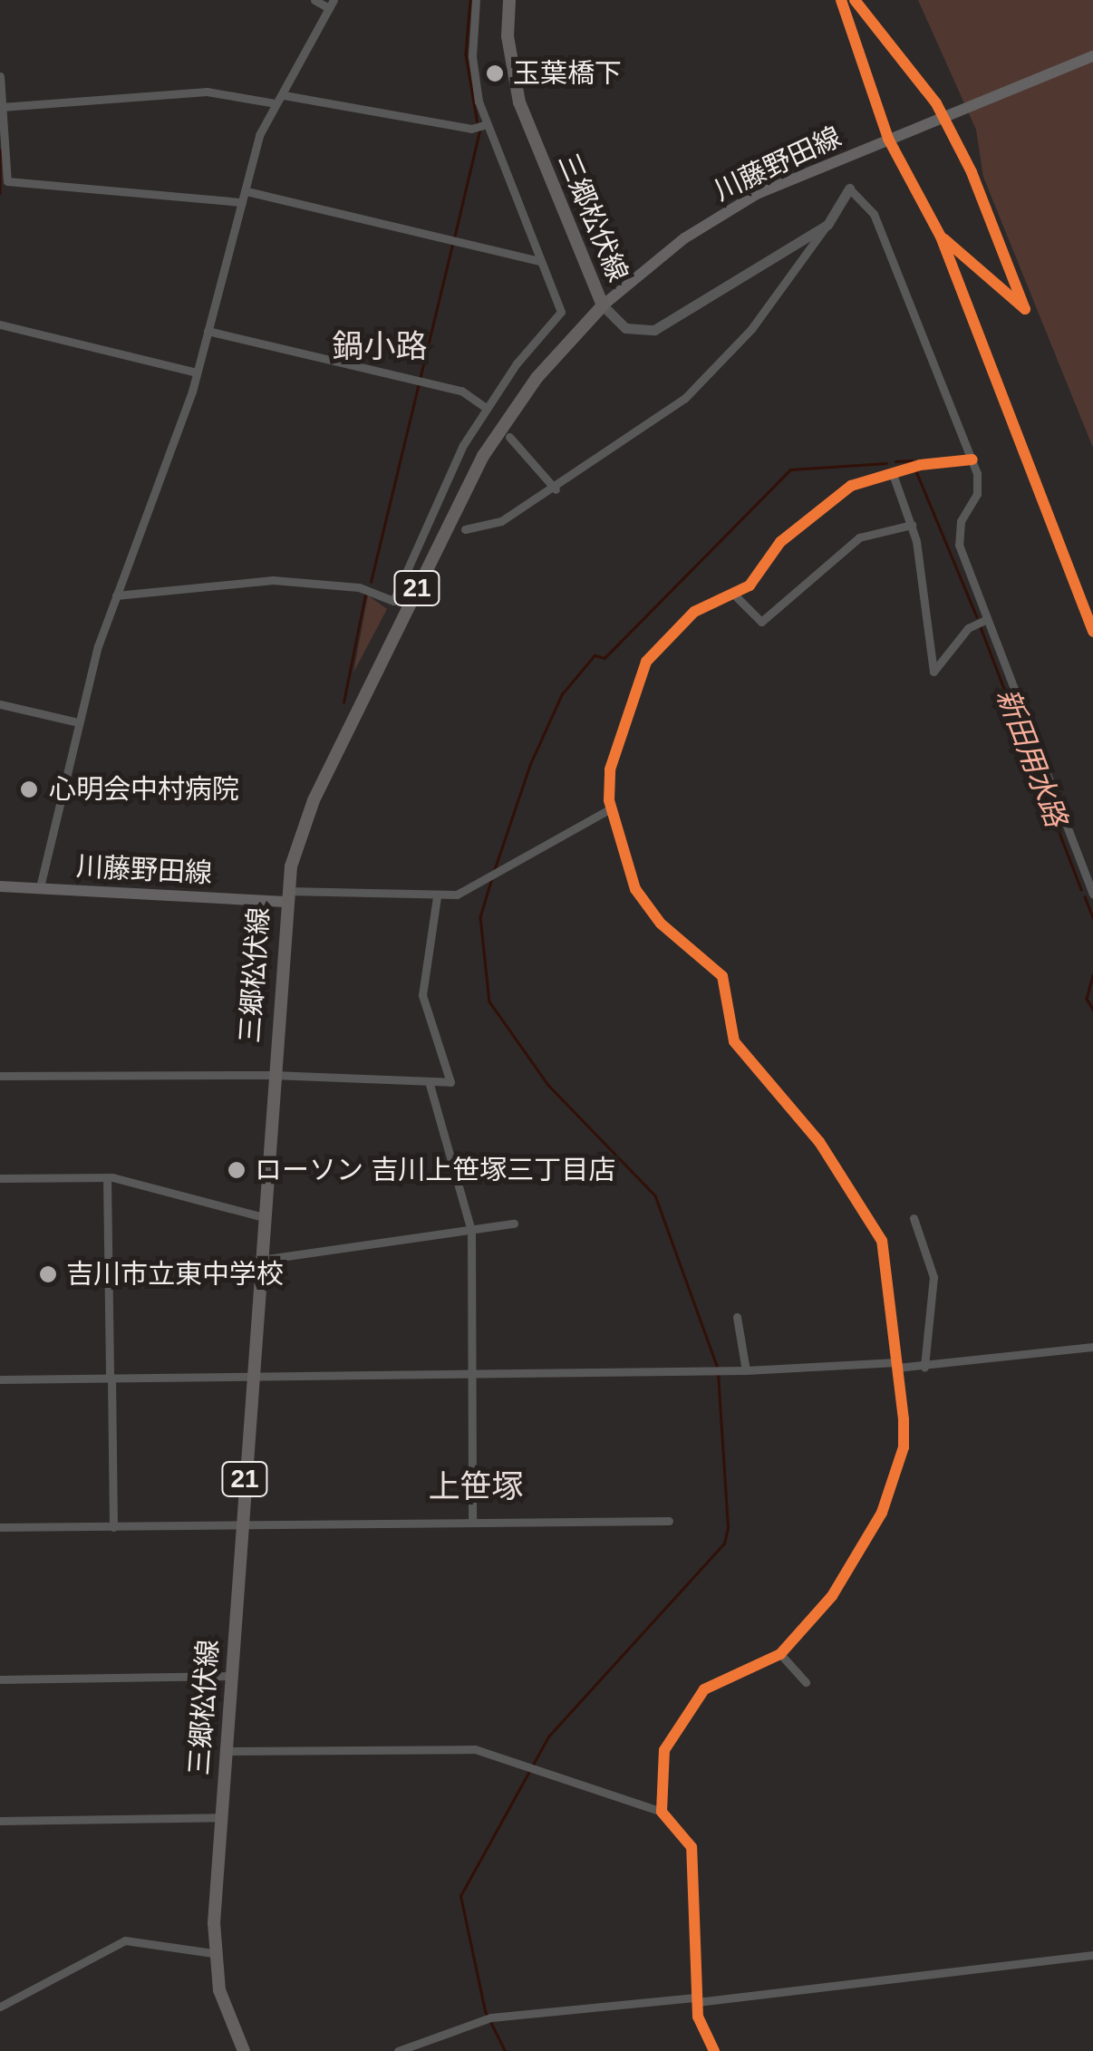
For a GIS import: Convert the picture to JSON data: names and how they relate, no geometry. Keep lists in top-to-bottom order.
{
  "streets": {
    "main road": ["川藤野田線", "三郷松伏線", "21"]
  },
  "crossings": [
    ["川藤野田線", "三郷松伏線"]
  ],
  "districts": ["鍋小路", "上笹塚"],
  "water": ["新田用水路"],
  "places": [
    "玉葉橋下",
    "心明会中村病院",
    "ローソン 吉川上笹塚三丁目店",
    "吉川市立東中学校"
  ]
}
